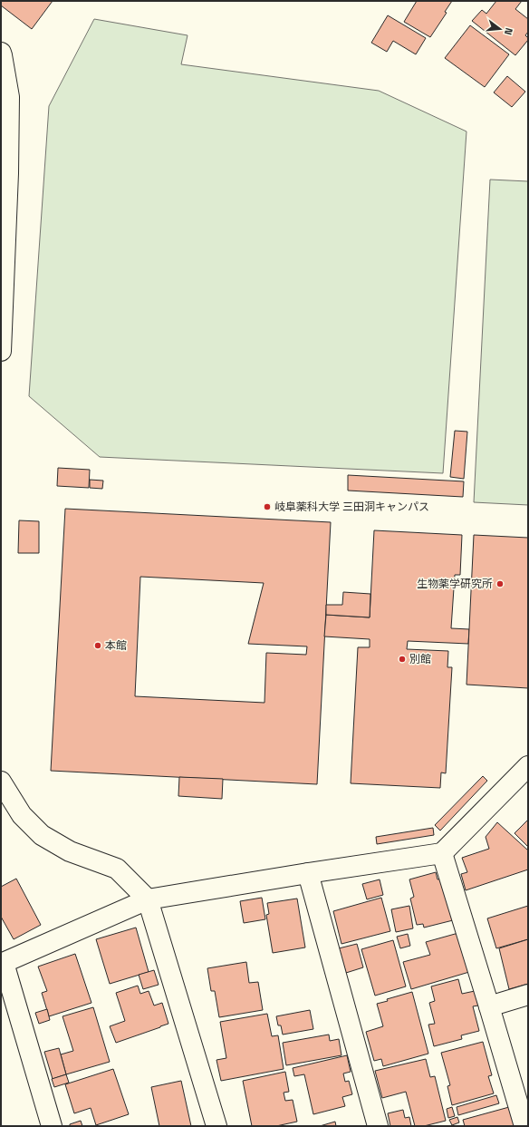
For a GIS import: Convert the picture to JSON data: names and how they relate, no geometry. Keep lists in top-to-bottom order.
{
  "places": [
    "岐阜薬科大学 三田洞キャンパス",
    "生物薬学研究所",
    "本館",
    "別館"
  ],
  "north": "right"
}
